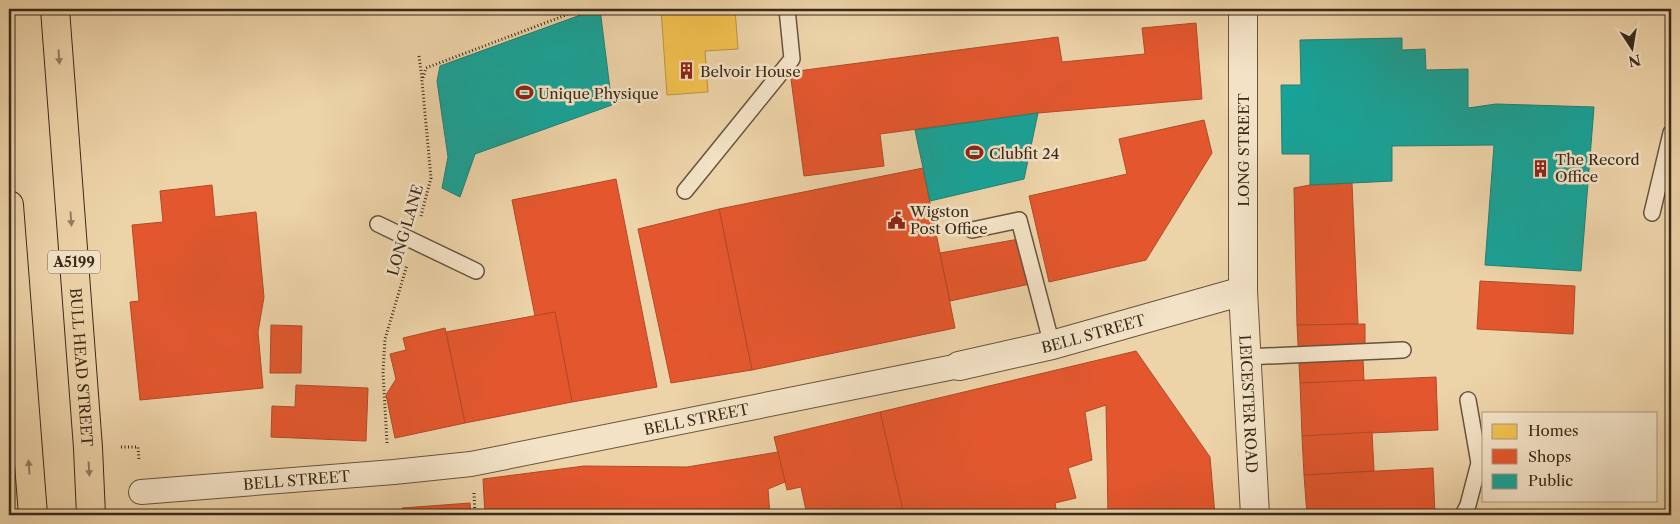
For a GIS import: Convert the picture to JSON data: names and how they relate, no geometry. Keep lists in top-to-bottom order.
{
  "streets": {
    "main road": ["A5199", "BULL HEAD STREET"],
    "street": ["LONG STREET", "BELL STREET", "LEICESTER ROAD"],
    "path": ["LONG LANE"]
  },
  "crossings": [
    ["LONG STREET", "BELL STREET"],
    ["LONG STREET", "LEICESTER ROAD"],
    ["LONG LANE", "BELL STREET"],
    ["BELL STREET", "LEICESTER ROAD"]
  ],
  "places": {
    "building": ["Belvoir House", "The Record Office"],
    "sports": ["Unique Physique", "Clubfit 24"],
    "public building": ["Wigston Post Office"]
  },
  "legend": ["Homes", "Shops", "Public"],
  "north": "bottom"
}
